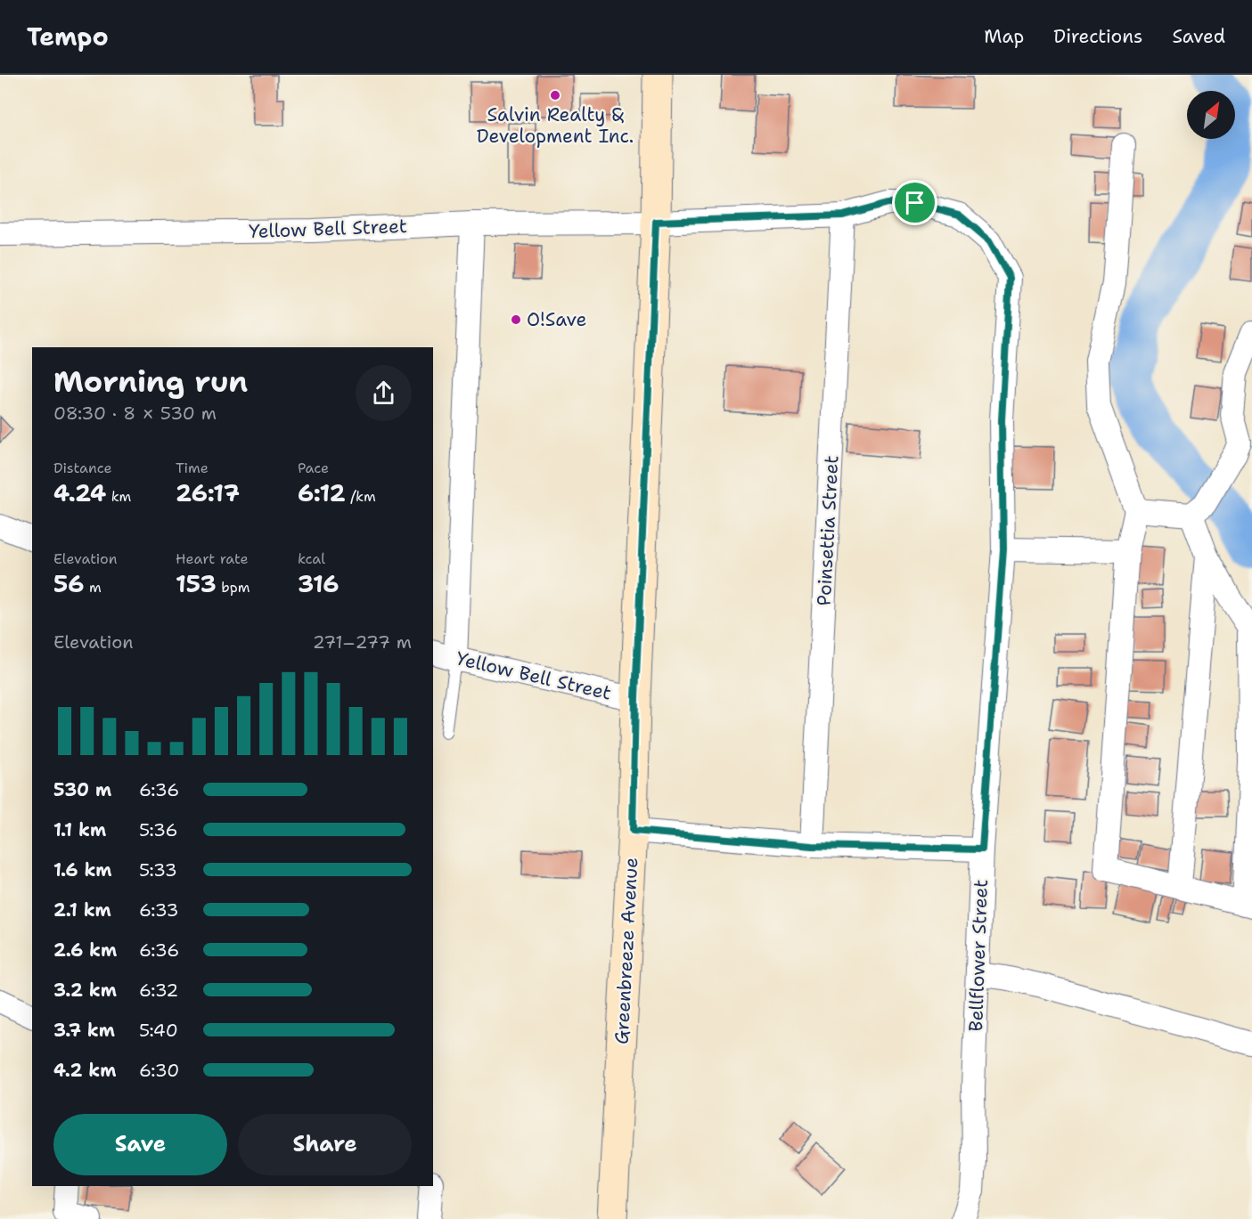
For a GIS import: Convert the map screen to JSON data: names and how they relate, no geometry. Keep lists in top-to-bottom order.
{
  "streets": {
    "street": [
      "Yellow Bell Street",
      "Poinsettia Street",
      "Greenbreeze Avenue",
      "Bellflower Street"
    ]
  },
  "crossings": [
    ["Yellow Bell Street", "Greenbreeze Avenue"],
    ["Yellow Bell Street", "Bellflower Street"],
    ["Poinsettia Street", "Bellflower Street"],
    ["Greenbreeze Avenue", "Bellflower Street"]
  ],
  "places": ["Salvin Realty & Development Inc.", "O!Save"],
  "north": "top right",
  "page": {
    "header": "Tempo",
    "nav": ["Map", "Directions", "Saved"],
    "heading": ["Morning run", "08:30 · 8 × 530 m"],
    "stats": [
      ["Distance", "4.24 km"],
      ["Time", "26:17"],
      ["Pace", "6:12 /km"],
      ["Elevation", "56 m"],
      ["Heart rate", "153 bpm"],
      ["kcal", "316"]
    ],
    "chart": ["Elevation", "271–277 m"],
    "list": [
      {
        "name": "530 m",
        "note": "6:36"
      },
      {
        "name": "1.1 km",
        "note": "5:36"
      },
      {
        "name": "1.6 km",
        "note": "5:33"
      },
      {
        "name": "2.1 km",
        "note": "6:33"
      },
      {
        "name": "2.6 km",
        "note": "6:36"
      },
      {
        "name": "3.2 km",
        "note": "6:32"
      },
      {
        "name": "3.7 km",
        "note": "5:40"
      },
      {
        "name": "4.2 km",
        "note": "6:30"
      }
    ],
    "buttons": ["Save", "Share"]
  }
}
